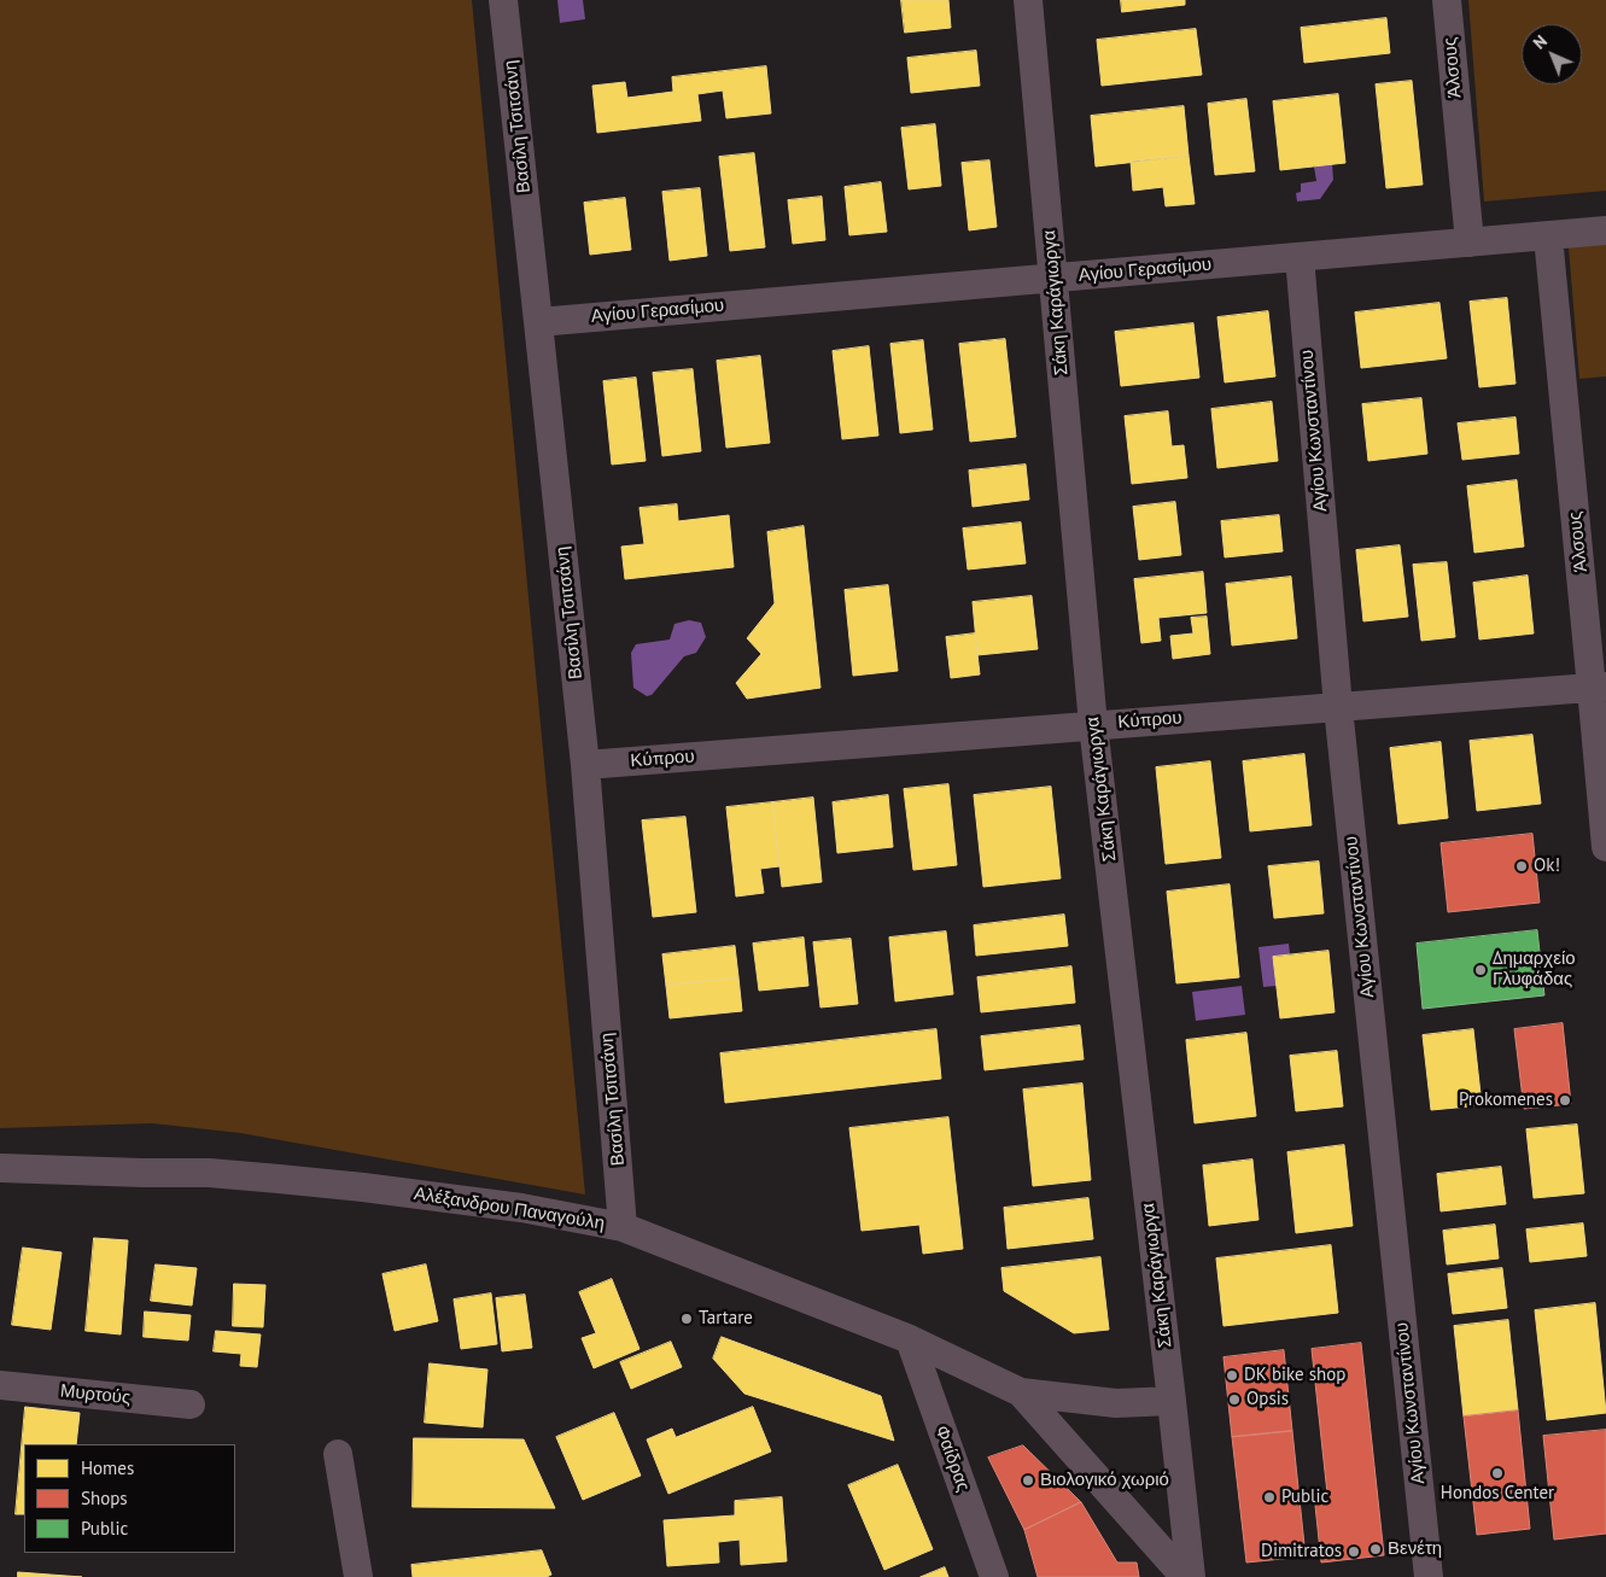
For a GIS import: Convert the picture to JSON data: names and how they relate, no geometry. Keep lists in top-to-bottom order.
{
  "streets": {
    "street": [
      "Άλσους",
      "Βασίλη Τσιτσάνη",
      "Αγίου Γερασίμου",
      "Σάκη Καράγιωργα",
      "Αγίου Κωνσταντίνου",
      "Κύπρου",
      "Αλέξανδρου Παναγούλη",
      "Μυρτούς",
      "Φαίδρας"
    ]
  },
  "crossings": [
    ["Άλσους", "Αγίου Γερασίμου"],
    ["Άλσους", "Κύπρου"],
    ["Βασίλη Τσιτσάνη", "Αγίου Γερασίμου"],
    ["Βασίλη Τσιτσάνη", "Κύπρου"],
    ["Βασίλη Τσιτσάνη", "Αλέξανδρου Παναγούλη"],
    ["Αγίου Γερασίμου", "Σάκη Καράγιωργα"],
    ["Αγίου Γερασίμου", "Αγίου Κωνσταντίνου"],
    ["Σάκη Καράγιωργα", "Κύπρου"],
    ["Σάκη Καράγιωργα", "Αλέξανδρου Παναγούλη"],
    ["Αγίου Κωνσταντίνου", "Κύπρου"],
    ["Αλέξανδρου Παναγούλη", "Φαίδρας"]
  ],
  "places": [
    "Ok!",
    "Δημαρχείο Γλυφάδας",
    "Prokomenes",
    "Tartare",
    "DK bike shop",
    "Opsis",
    "Hondos Center",
    "Βιολογικό χωριό",
    "Public",
    "Βενέτη",
    "Dimitratos"
  ],
  "legend": ["Homes", "Shops", "Public"],
  "north": "top left"
}
